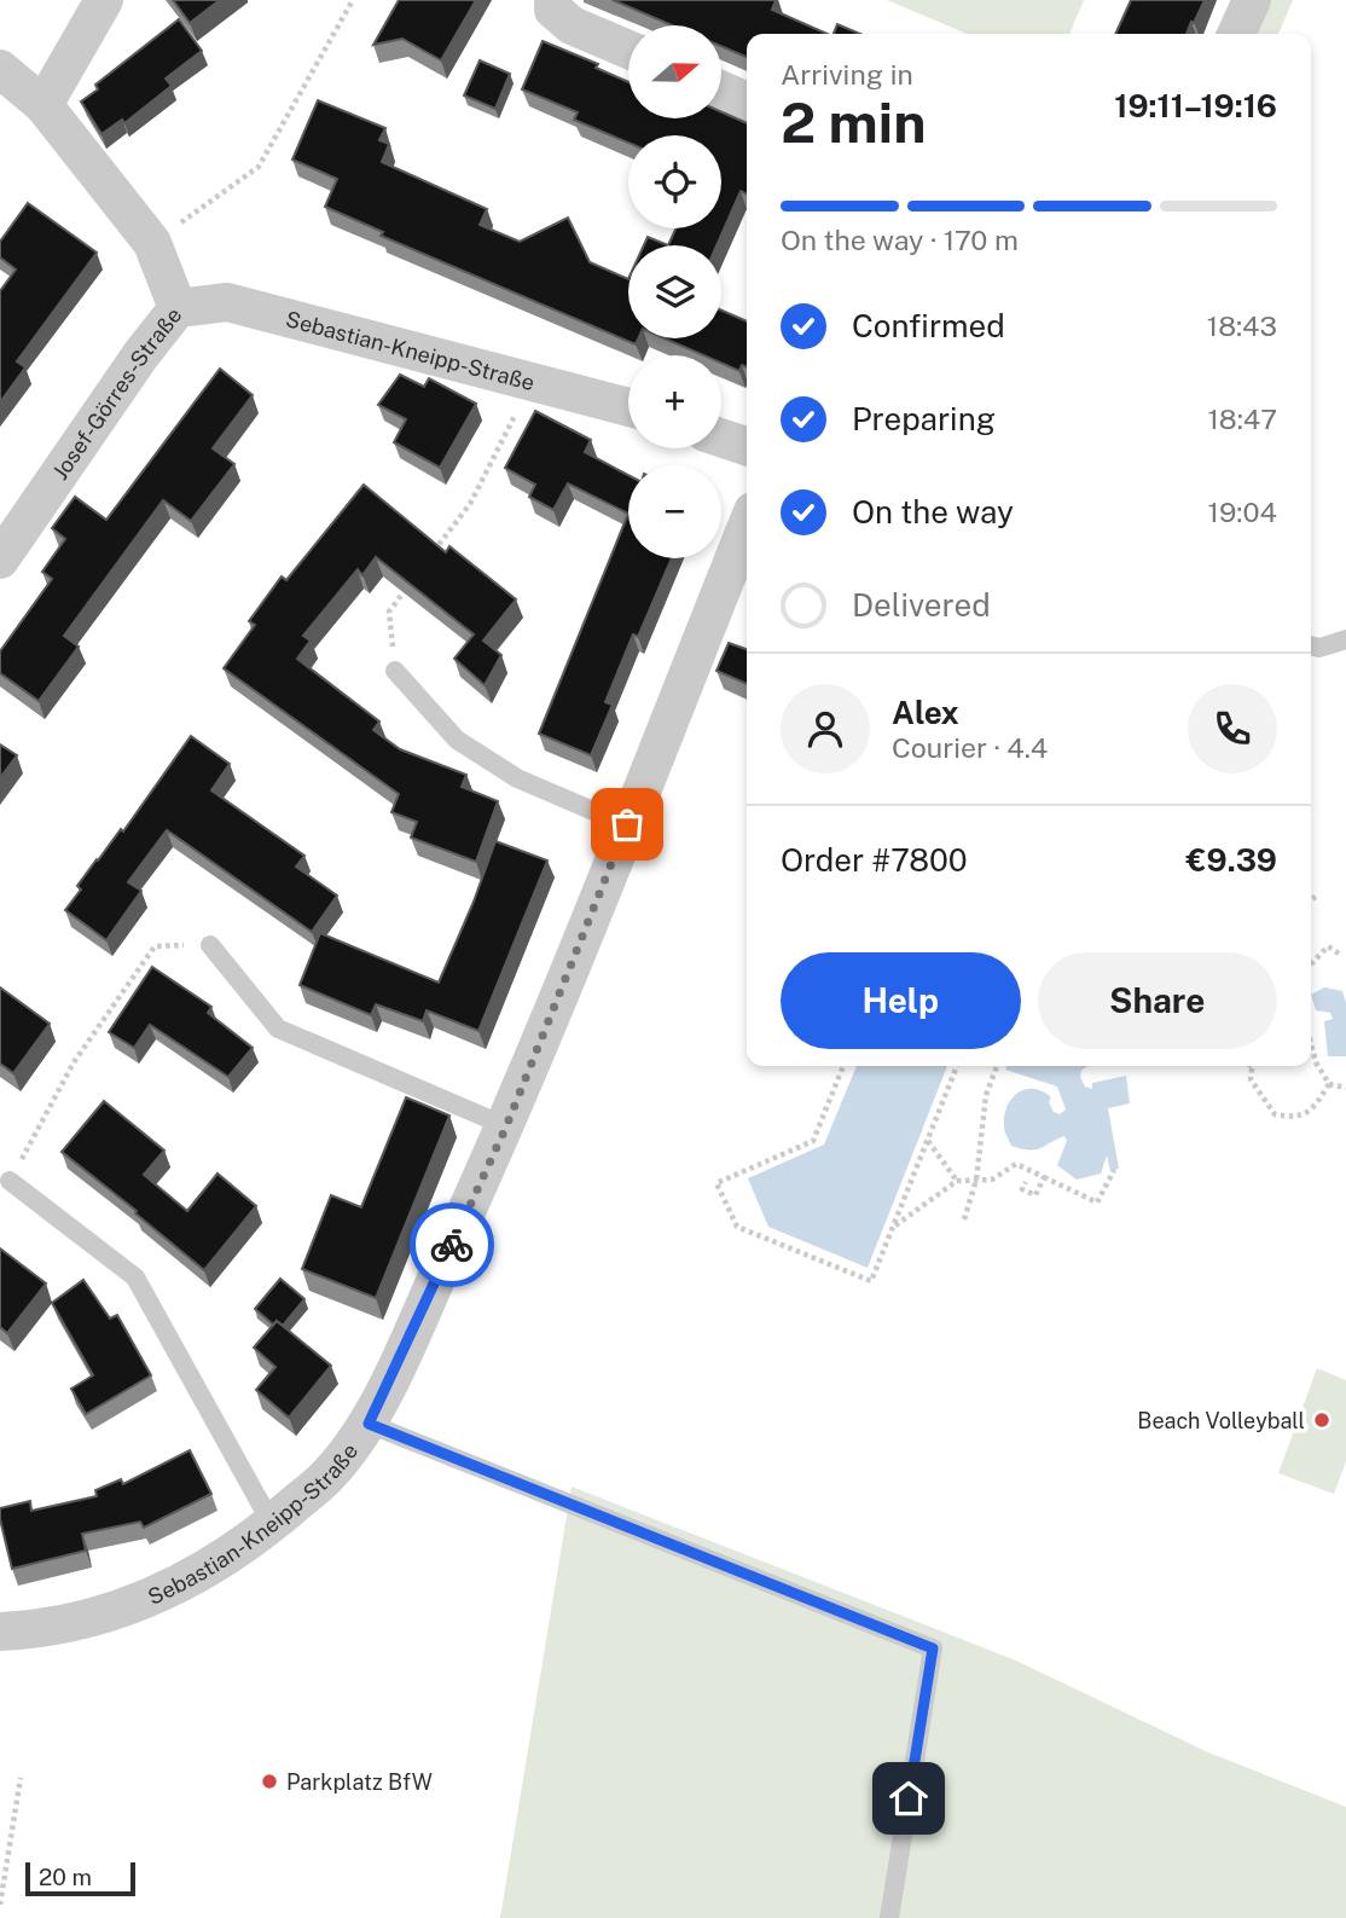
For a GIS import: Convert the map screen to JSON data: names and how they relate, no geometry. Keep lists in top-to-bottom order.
{
  "streets": {
    "street": ["Sebastian-Kneipp-Straße", "Josef-Görres-Straße"]
  },
  "crossings": [
    ["Sebastian-Kneipp-Straße", "Josef-Görres-Straße"]
  ],
  "places": ["Beach Volleyball", "Parkplatz BfW"],
  "scale_bar": "20 m",
  "north": "right",
  "page": {
    "map_buttons": ["+", "−"],
    "heading": ["2 min", "Arriving in", "19:11–19:16"],
    "panel": [
      "Alex",
      "Courier · 4.4",
      "Order #7800",
      "€9.39"
    ],
    "bar": "On the way · 170 m",
    "list": [
      ["Confirmed", "18:43"],
      ["Preparing", "18:47"],
      ["On the way", "19:04"],
      "Delivered"
    ],
    "buttons": ["Help", "Share"],
    "scale": "20 m"
  }
}
